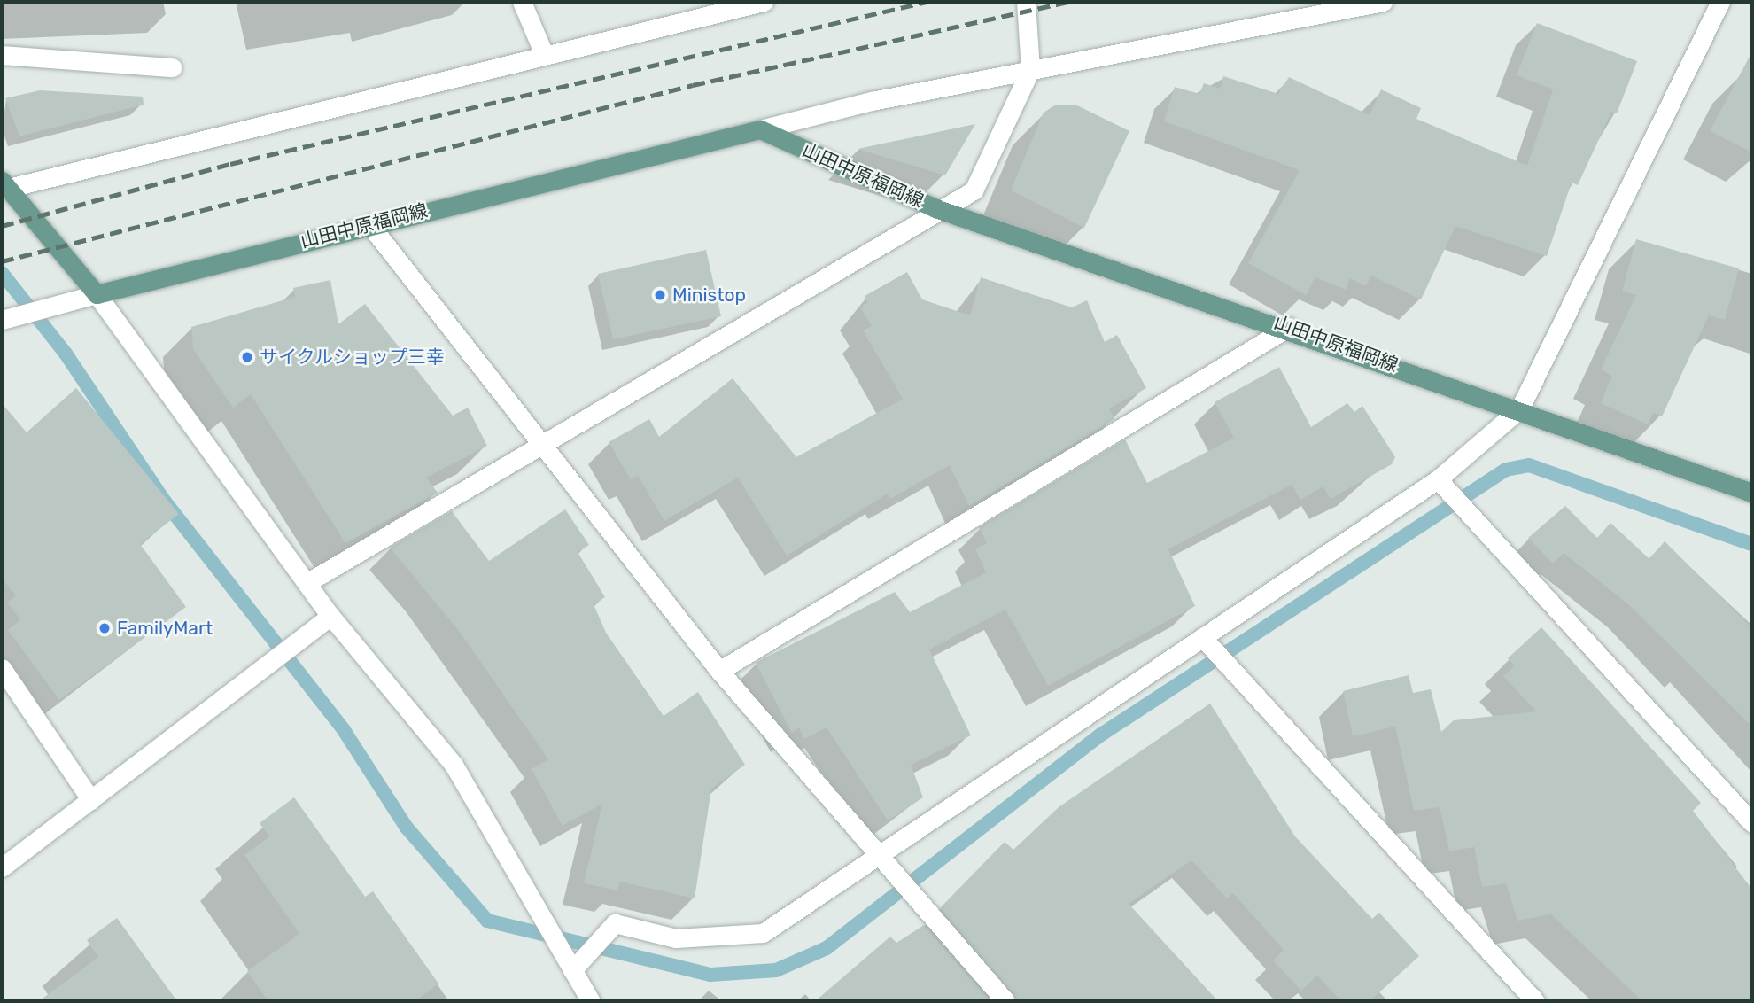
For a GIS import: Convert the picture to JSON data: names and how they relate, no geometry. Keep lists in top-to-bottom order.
{
  "streets": {
    "main road": ["山田中原福岡線"]
  },
  "places": ["Ministop", "サイクルショップ三幸", "FamilyMart"]
}
